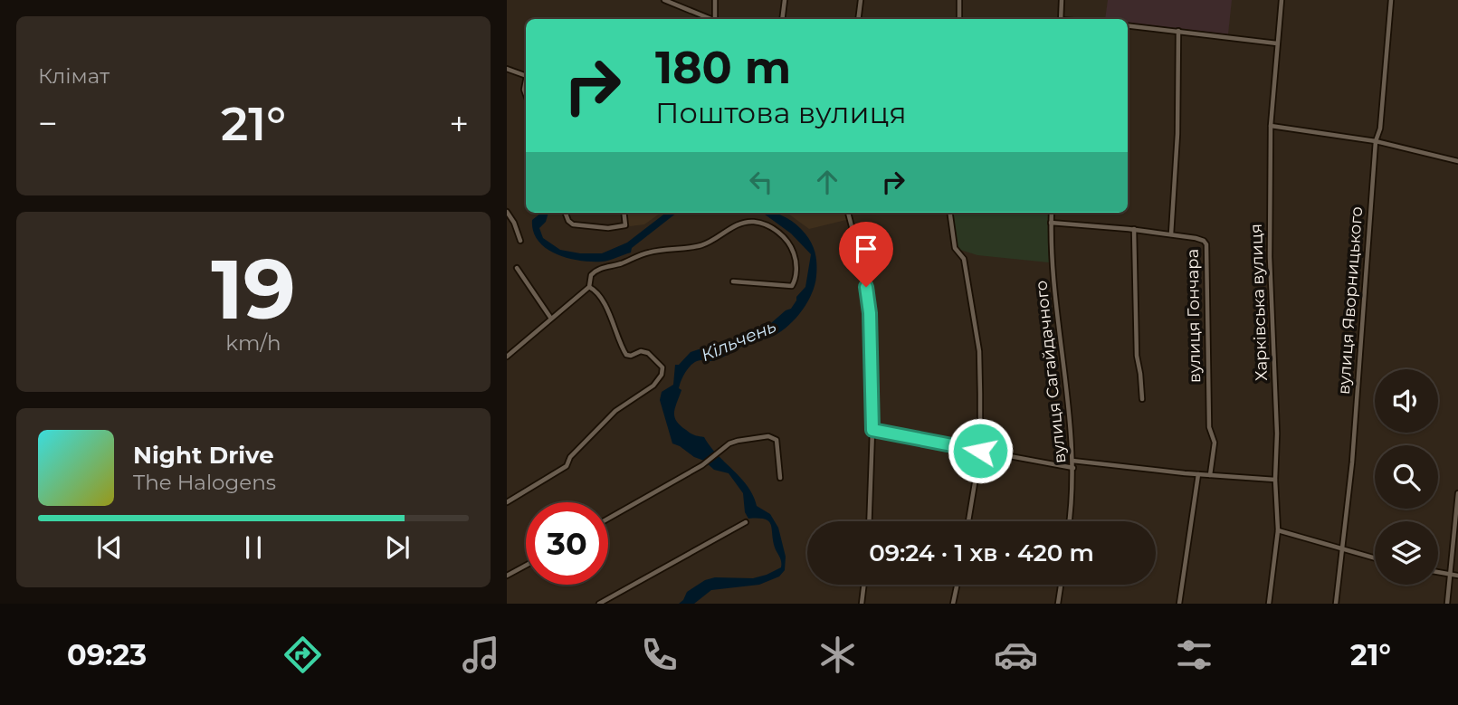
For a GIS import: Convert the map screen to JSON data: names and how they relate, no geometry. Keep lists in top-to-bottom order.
{
  "streets": {
    "street": [
      "вулиця Яворницького",
      "Харківська вулиця",
      "вулиця Гончара",
      "вулиця Сагайдачного"
    ]
  },
  "water": ["Кільчень"],
  "page": {
    "tile": [
      "Клімат",
      ["19", "km/h"]
    ],
    "turn": ["180 m", "Поштова вулиця"],
    "heat": ["−", "21°", "+"],
    "song": ["Night Drive", "The Halogens"],
    "limit": "30",
    "trip": "09:24 · 1 хв · 420 m",
    "tabs": ["09:23", "21°"]
  }
}
